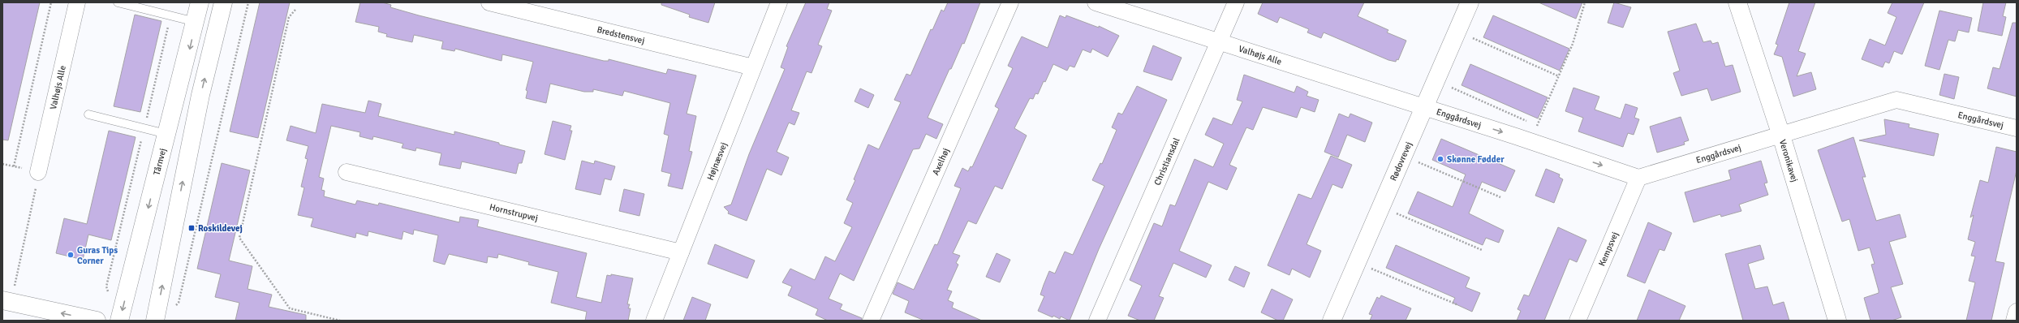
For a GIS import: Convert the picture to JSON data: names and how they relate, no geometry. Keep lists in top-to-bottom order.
{
  "streets": {
    "street": [
      "Bredstensvej",
      "Valhøjs Alle",
      "Enggårdsvej",
      "Veronikavej",
      "Tårnvej",
      "Højnæsvej",
      "Axelhøj",
      "Christiansdal",
      "Rødovrevej",
      "Hornstrupvej",
      "Kempsvej"
    ]
  },
  "crossings": [
    ["Bredstensvej", "Højnæsvej"],
    ["Valhøjs Alle", "Enggårdsvej"],
    ["Valhøjs Alle", "Christiansdal"],
    ["Valhøjs Alle", "Rødovrevej"],
    ["Enggårdsvej", "Veronikavej"],
    ["Enggårdsvej", "Rødovrevej"],
    ["Enggårdsvej", "Kempsvej"],
    ["Højnæsvej", "Hornstrupvej"]
  ],
  "one_way": ["Enggårdsvej"],
  "places": {
    "other": ["Skønne Fødder", "Guras Tips Corner"],
    "transit": ["Roskildevej"]
  }
}
